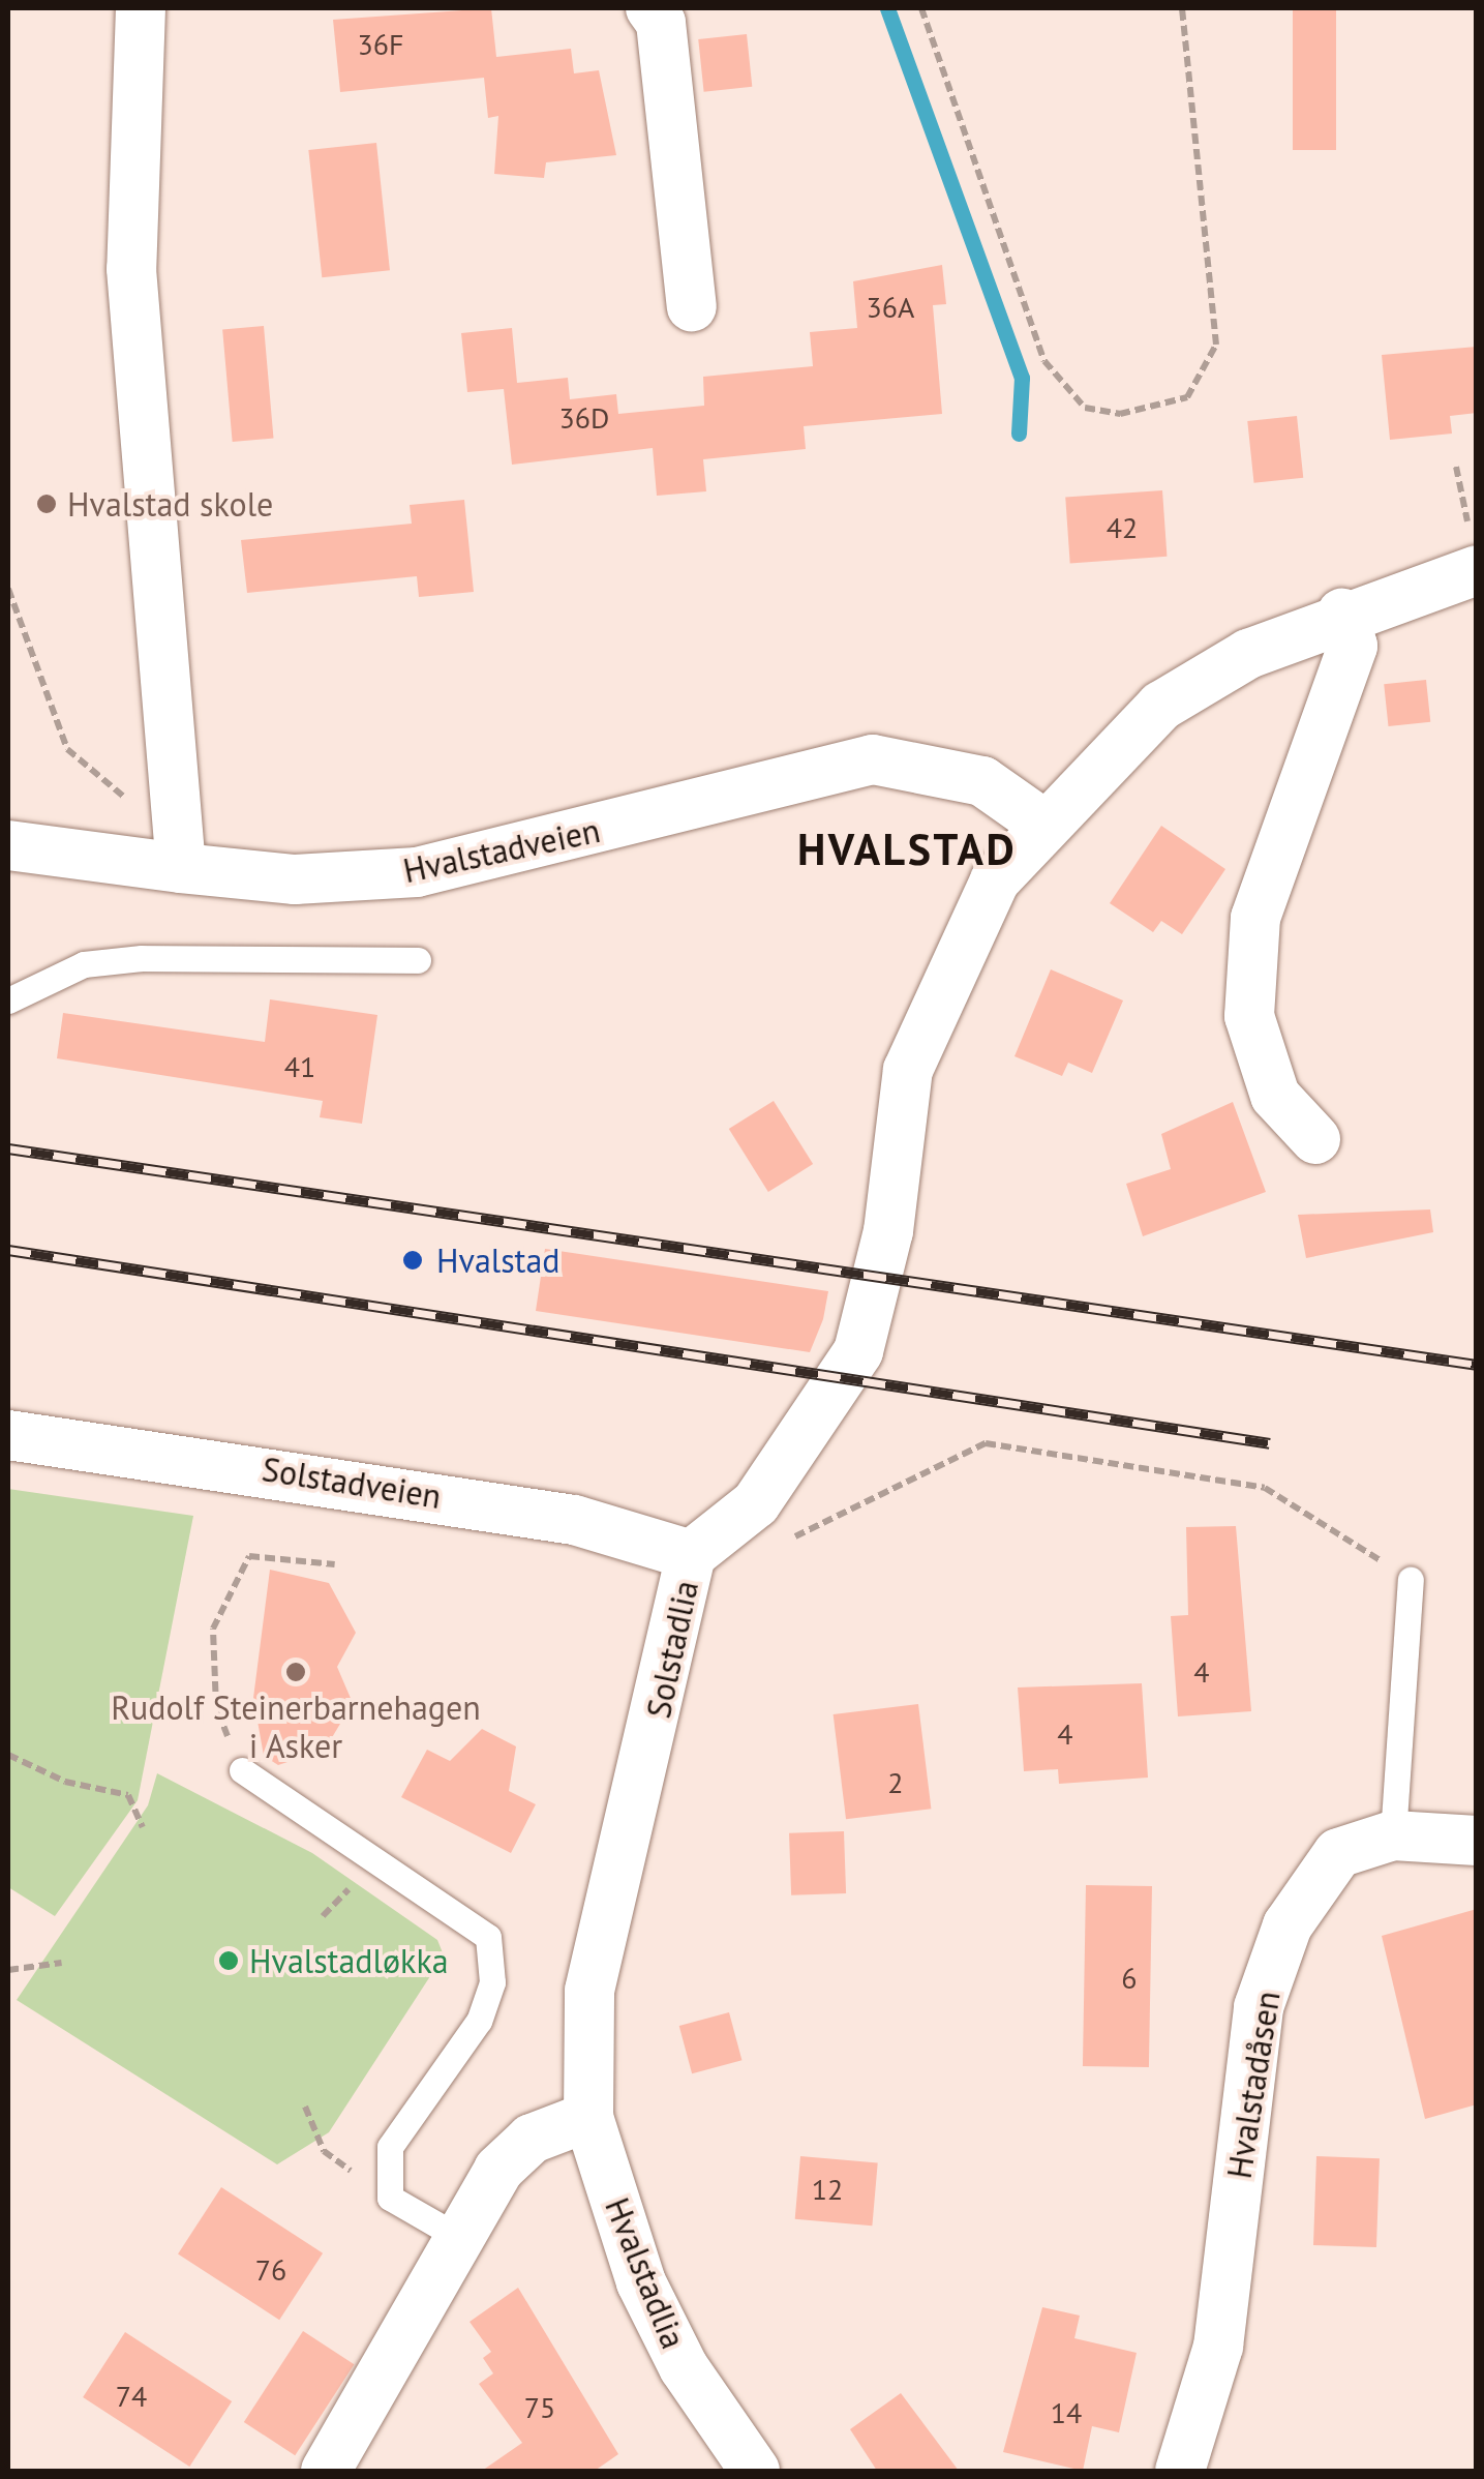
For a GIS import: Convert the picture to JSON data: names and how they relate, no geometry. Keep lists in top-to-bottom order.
{
  "streets": {
    "street": [
      "Hvalstadveien",
      "Solstadveien",
      "Solstadlia",
      "Hvalstadåsen",
      "Hvalstadlia"
    ]
  },
  "crossings": [
    ["Hvalstadveien", "Solstadlia"],
    ["Solstadveien", "Solstadlia"],
    ["Solstadlia", "Hvalstadlia"]
  ],
  "districts": ["HVALSTAD"],
  "places": [
    "Hvalstad skole",
    "Hvalstad",
    "Rudolf Steinerbarnehagen i Asker",
    "Hvalstadløkka"
  ],
  "house_numbers": [
    "36F",
    "36A",
    "36D",
    "42",
    "41",
    "4",
    "4",
    "2",
    "6",
    "12",
    "76",
    "74",
    "75",
    "14"
  ]
}
